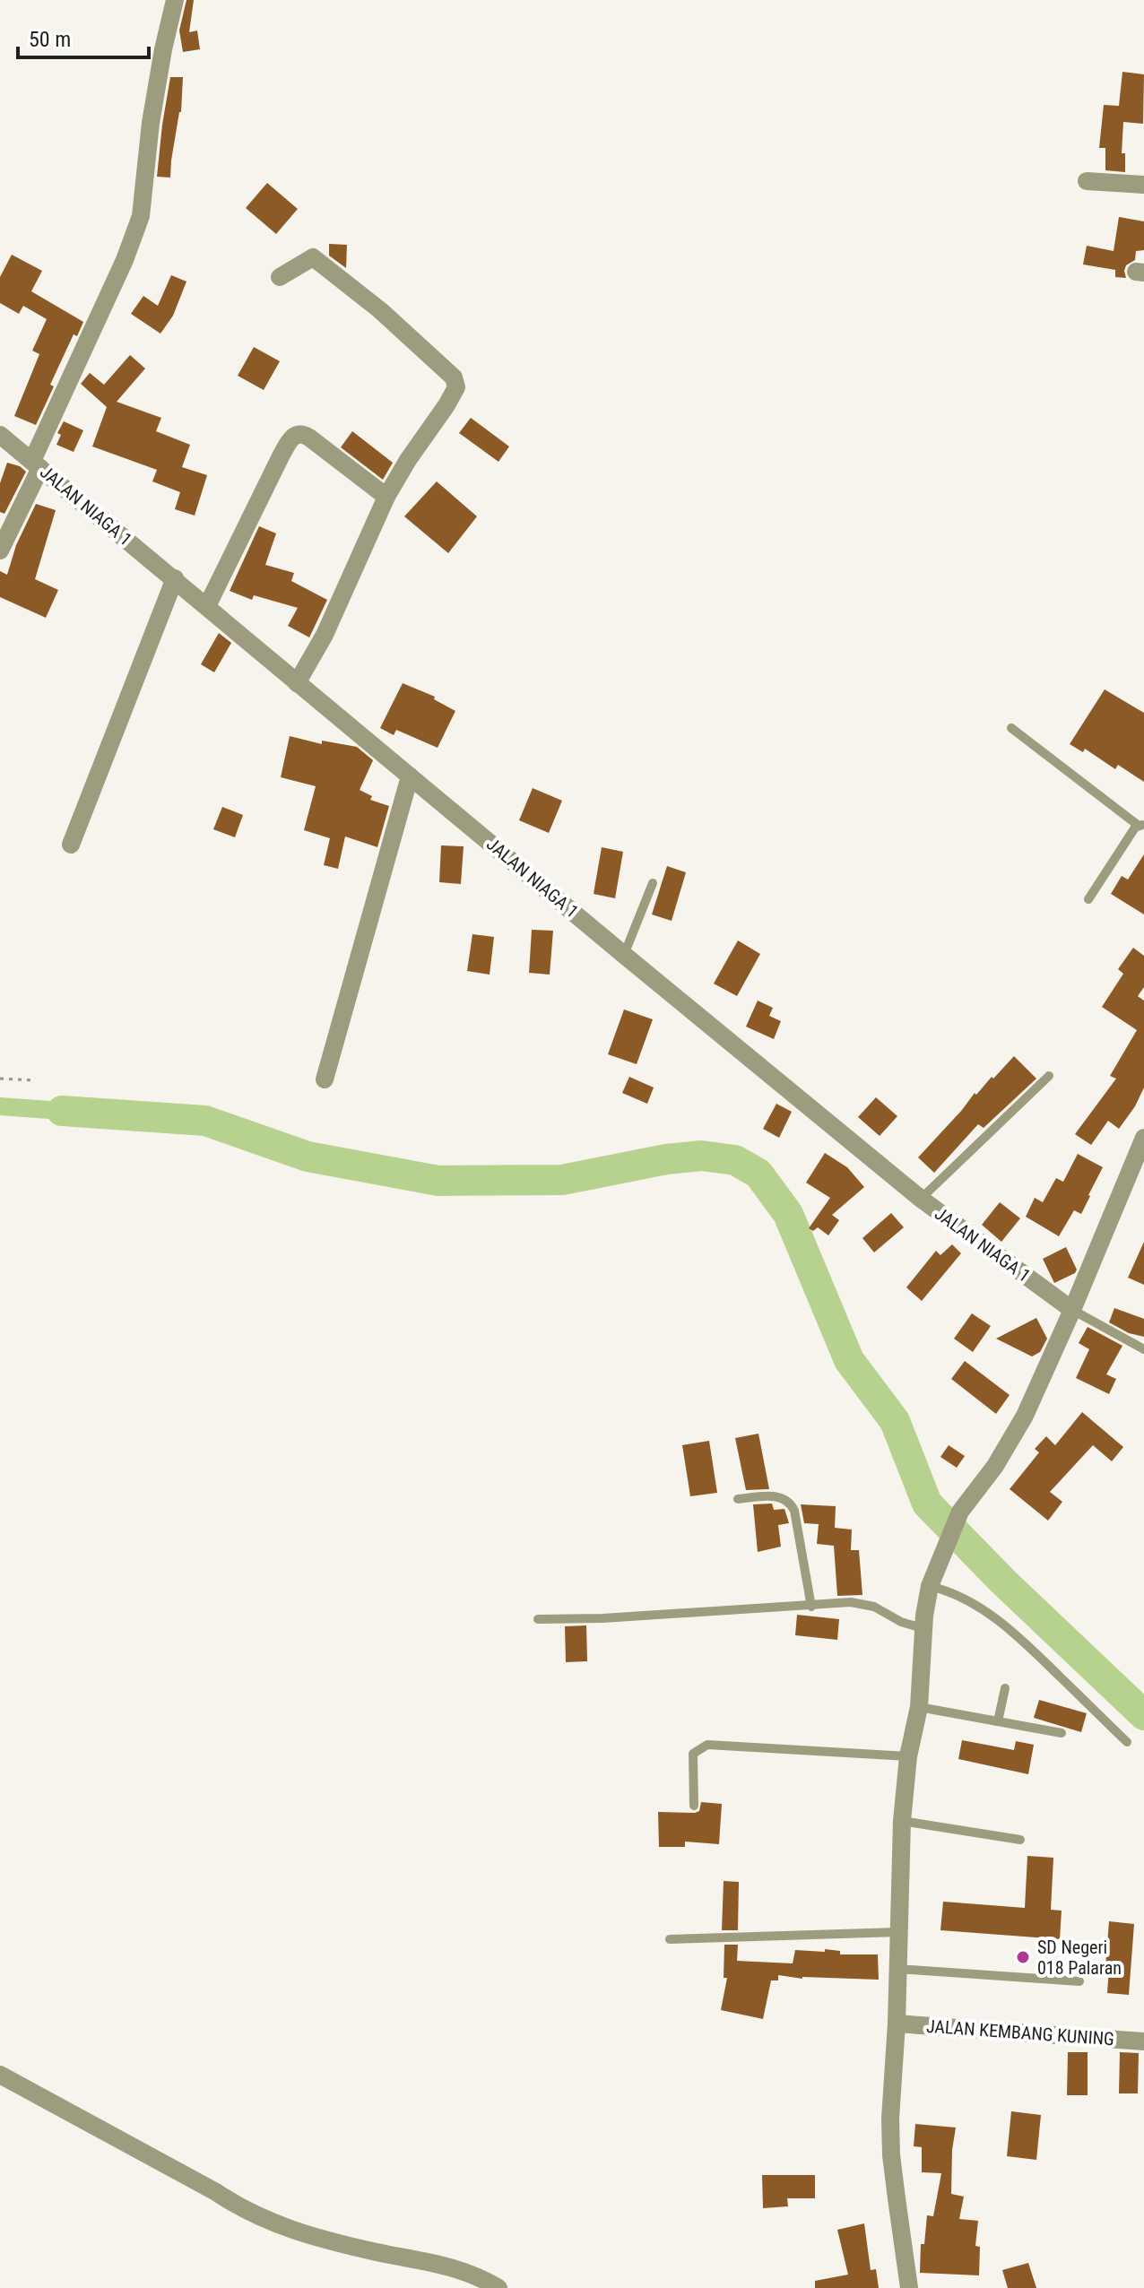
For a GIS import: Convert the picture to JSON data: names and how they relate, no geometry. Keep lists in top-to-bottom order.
{
  "streets": {
    "street": ["JALAN NIAGA 1", "JALAN KEMBANG KUNING"]
  },
  "places": ["SD Negeri 018 Palaran"],
  "scale_bar": "50 m"
}
